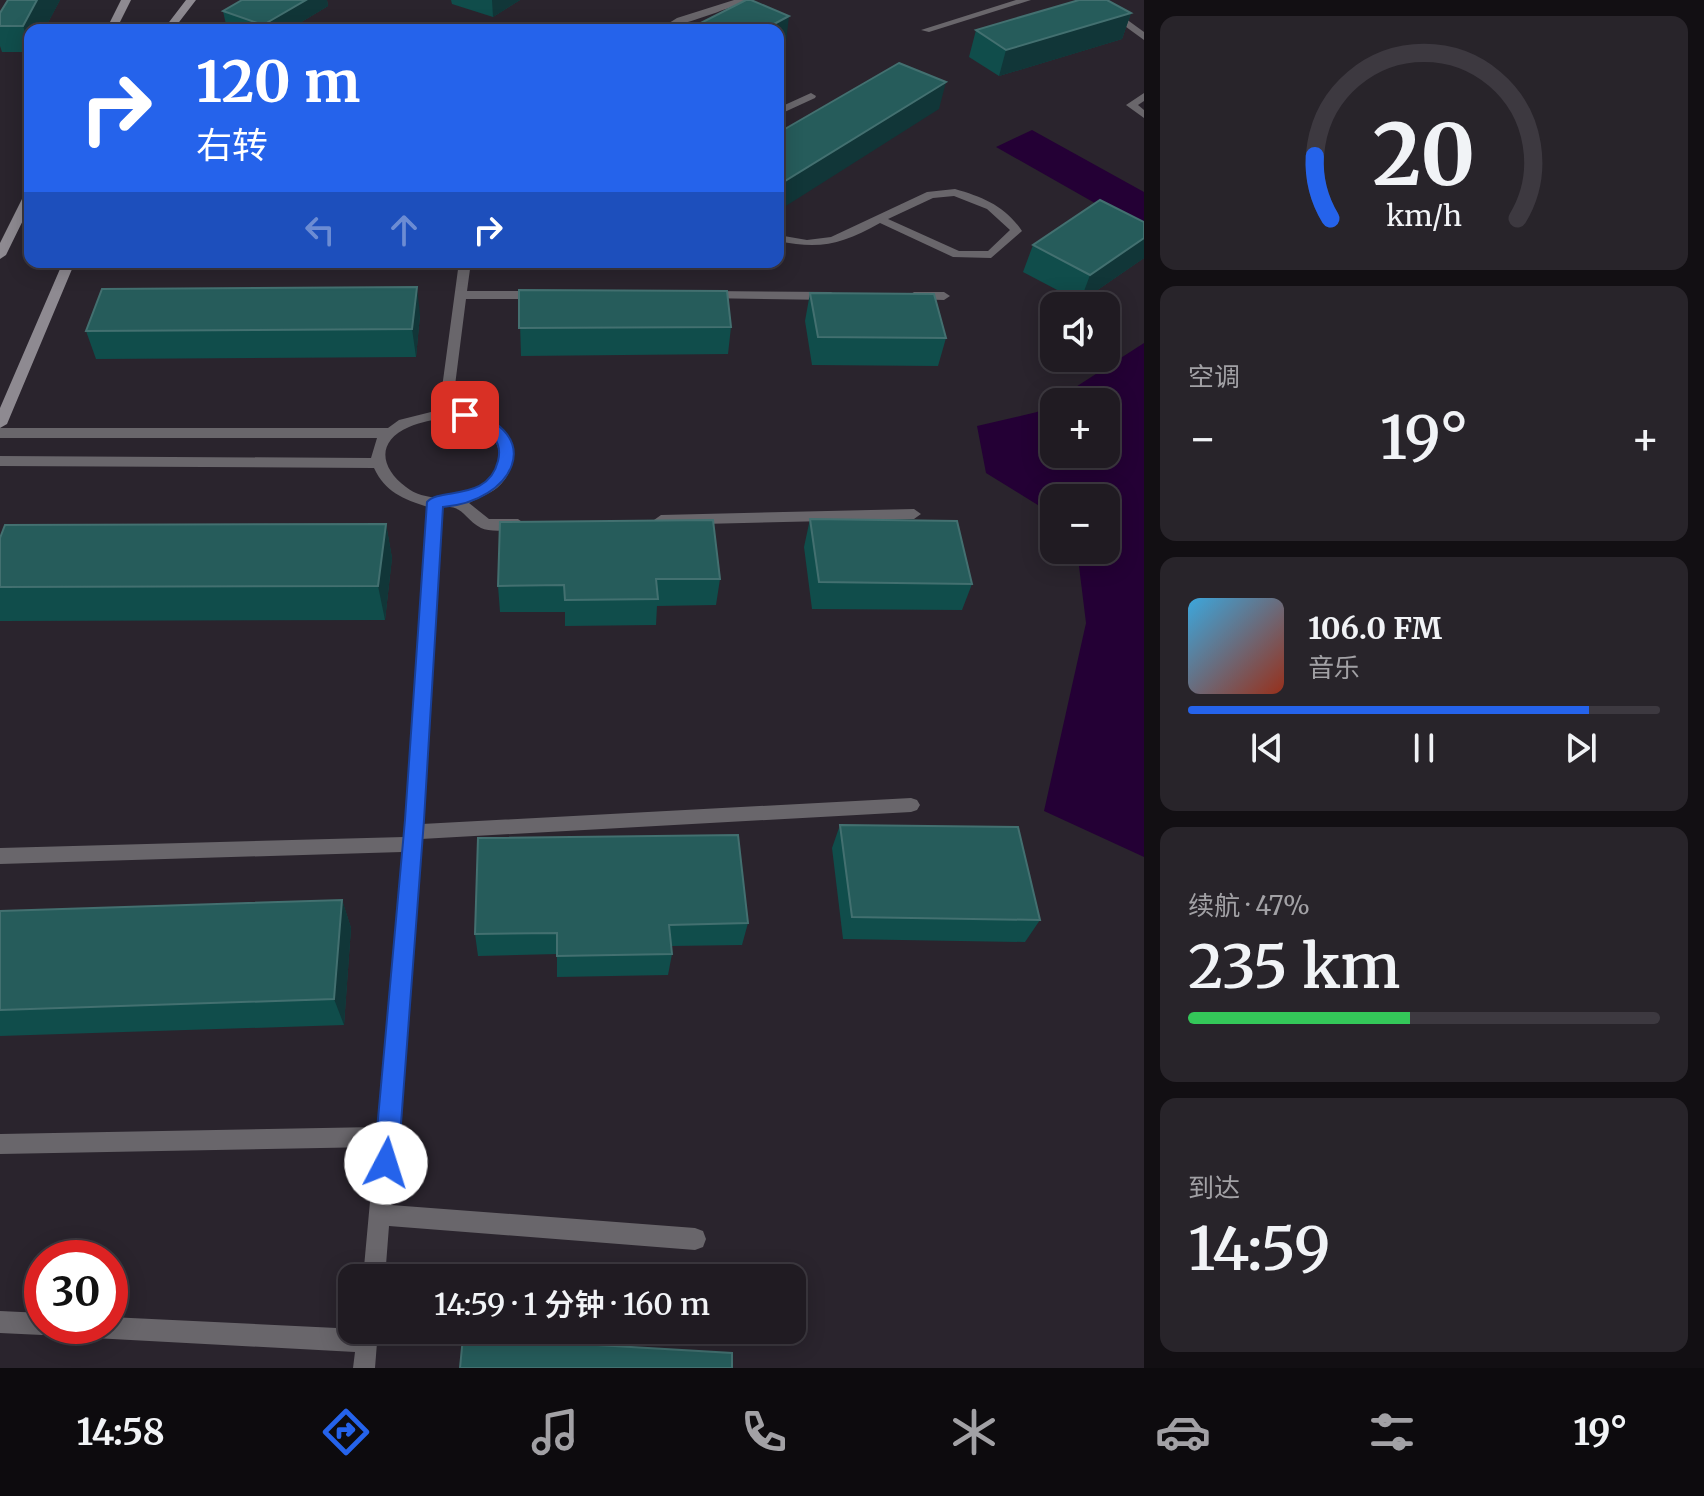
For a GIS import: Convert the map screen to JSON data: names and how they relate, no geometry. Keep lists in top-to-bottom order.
{
  "page": {
    "turn": ["120 m", "右转"],
    "tile": [
      "空调",
      ["续航 · 47%", "235 km"],
      ["到达", "14:59"]
    ],
    "map_buttons": ["+", "−"],
    "heat": ["−", "19°", "+"],
    "song": ["106.0 FM", "音乐"],
    "limit": "30",
    "trip": "14:59 · 1 分钟 · 160 m",
    "tabs": ["14:58", "19°"],
    "gauge": ["20", "km/h"]
  }
}
